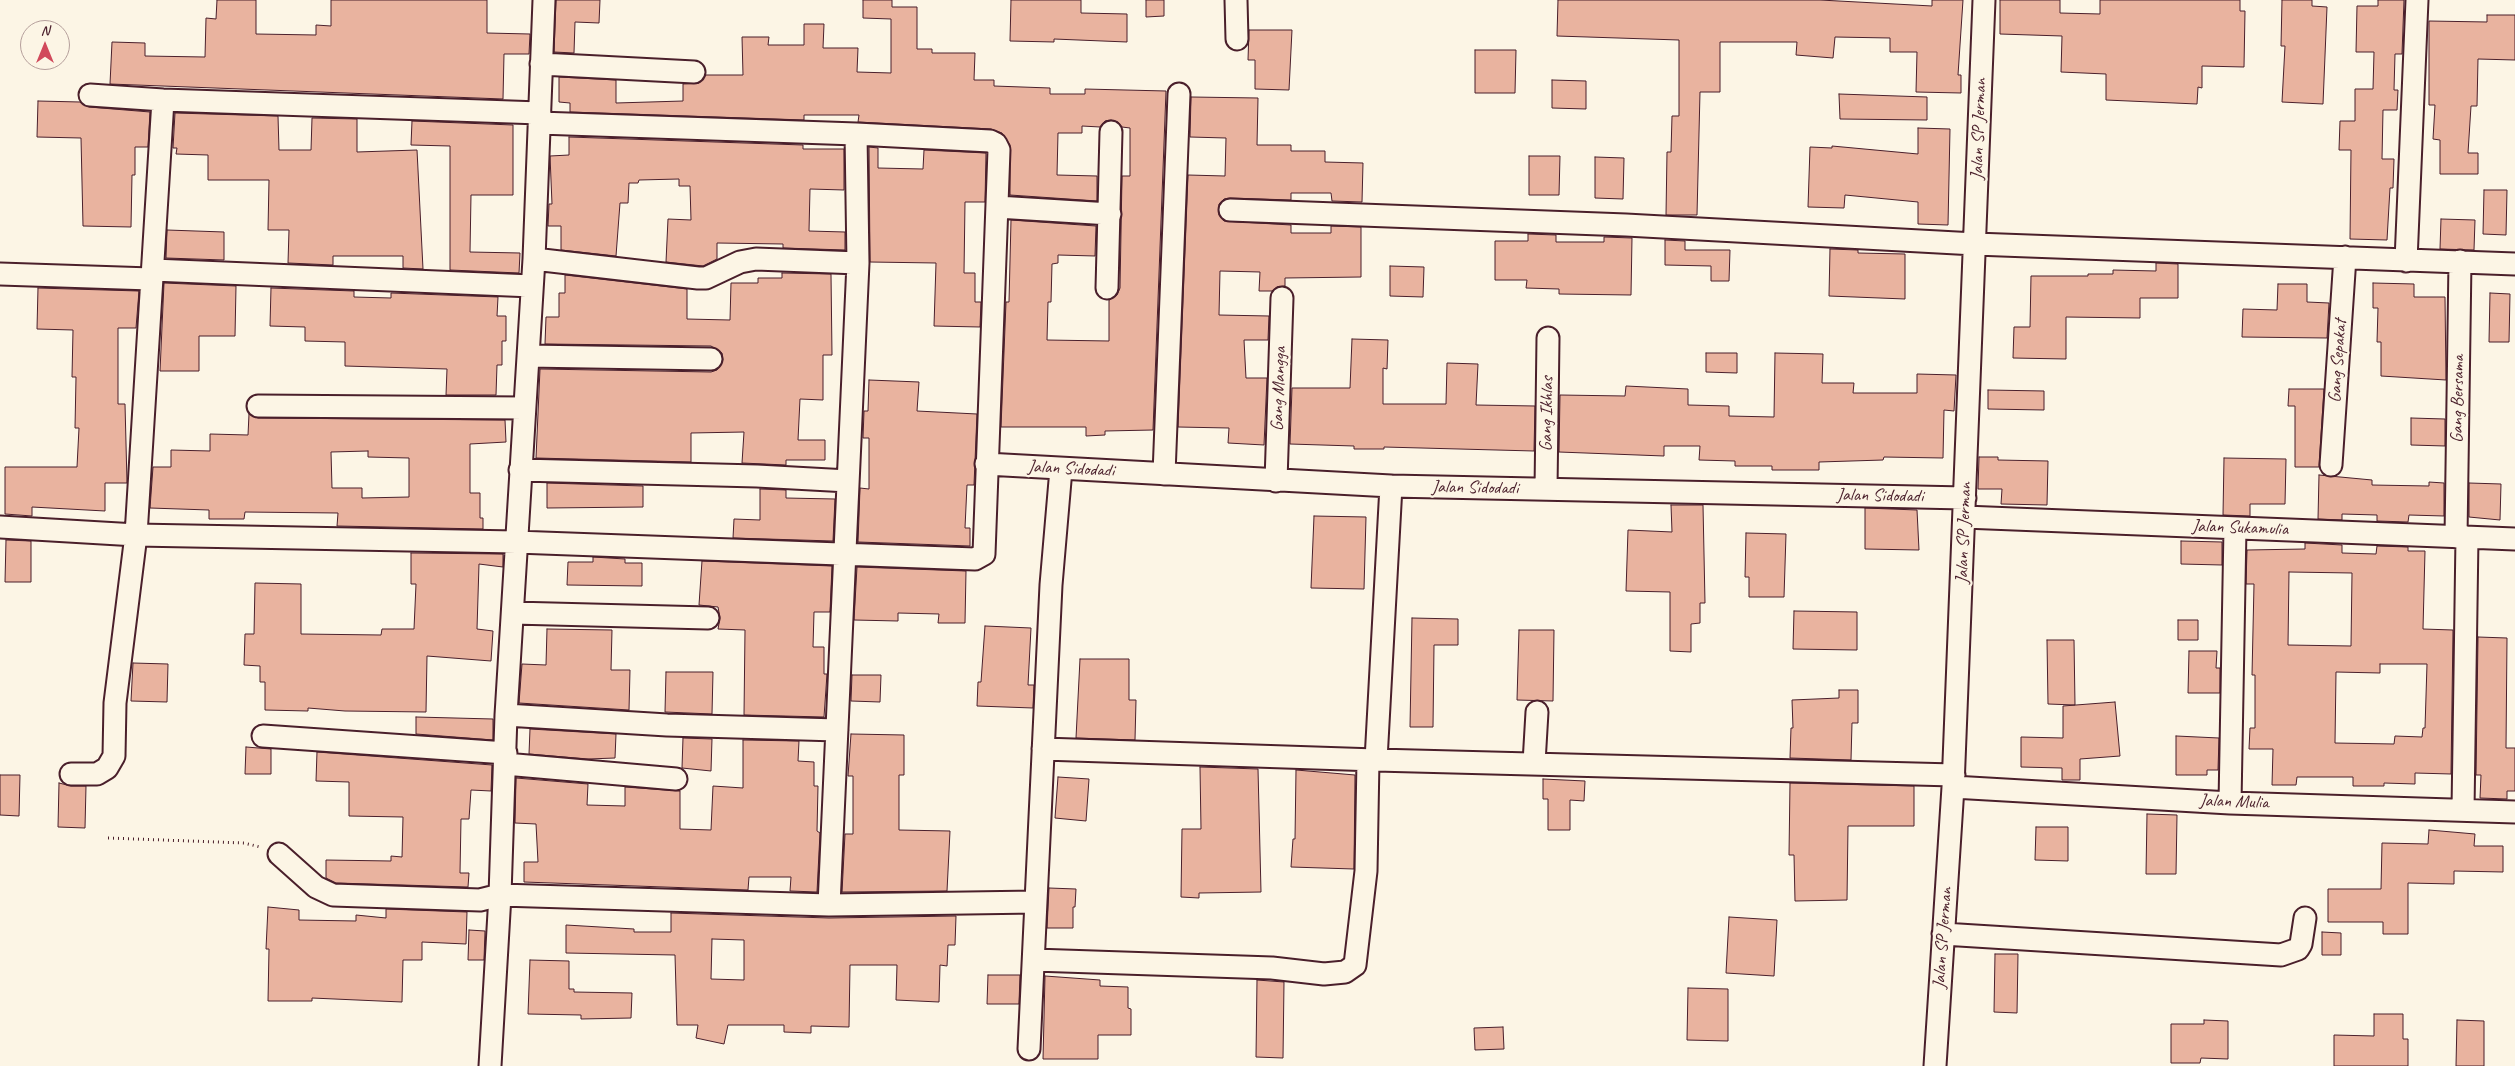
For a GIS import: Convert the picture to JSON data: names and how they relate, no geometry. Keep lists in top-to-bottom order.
{
  "streets": {
    "street": [
      "Jalan SP Jerman",
      "Gang Sepakat",
      "Gang Mangga",
      "Gang Bersama",
      "Gang Ikhlas",
      "Jalan Sidodadi",
      "Jalan Sukamulia",
      "Jalan Mulia"
    ]
  },
  "crossings": [
    ["Jalan SP Jerman", "Jalan Sidodadi"],
    ["Jalan SP Jerman", "Jalan Sukamulia"],
    ["Jalan SP Jerman", "Jalan Mulia"],
    ["Gang Mangga", "Jalan Sidodadi"],
    ["Gang Bersama", "Jalan Sukamulia"],
    ["Gang Bersama", "Jalan Mulia"],
    ["Gang Ikhlas", "Jalan Sidodadi"],
    ["Jalan Sidodadi", "Jalan Sukamulia"]
  ],
  "north": "top"
}
